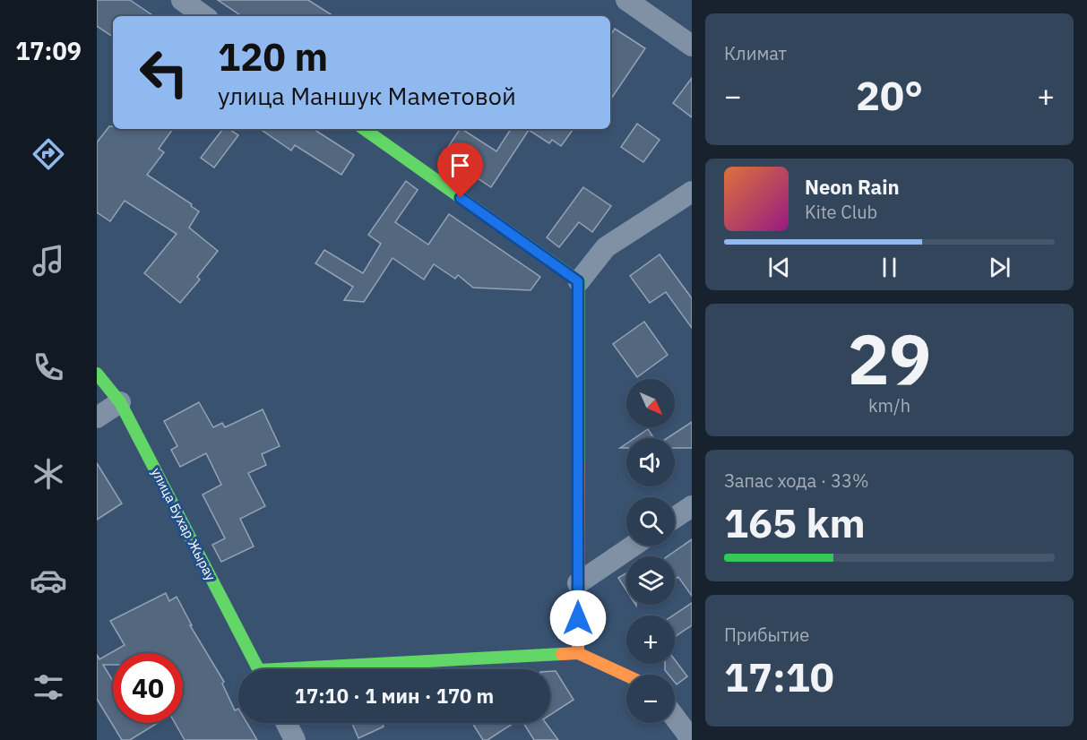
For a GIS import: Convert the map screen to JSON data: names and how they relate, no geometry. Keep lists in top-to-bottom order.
{
  "streets": {
    "street": ["улица Бухар Жырау"]
  },
  "north": "bottom right",
  "page": {
    "tabs": "17:09",
    "tile": [
      "Климат",
      ["29", "km/h"],
      ["Запас хода · 33%", "165 km"],
      ["Прибытие", "17:10"]
    ],
    "turn": ["120 m", "улица Маншук Маметовой"],
    "heat": ["−", "20°", "+"],
    "song": ["Neon Rain", "Kite Club"],
    "map_buttons": ["+", "−"],
    "limit": "40",
    "trip": "17:10 · 1 мин · 170 m"
  }
}
